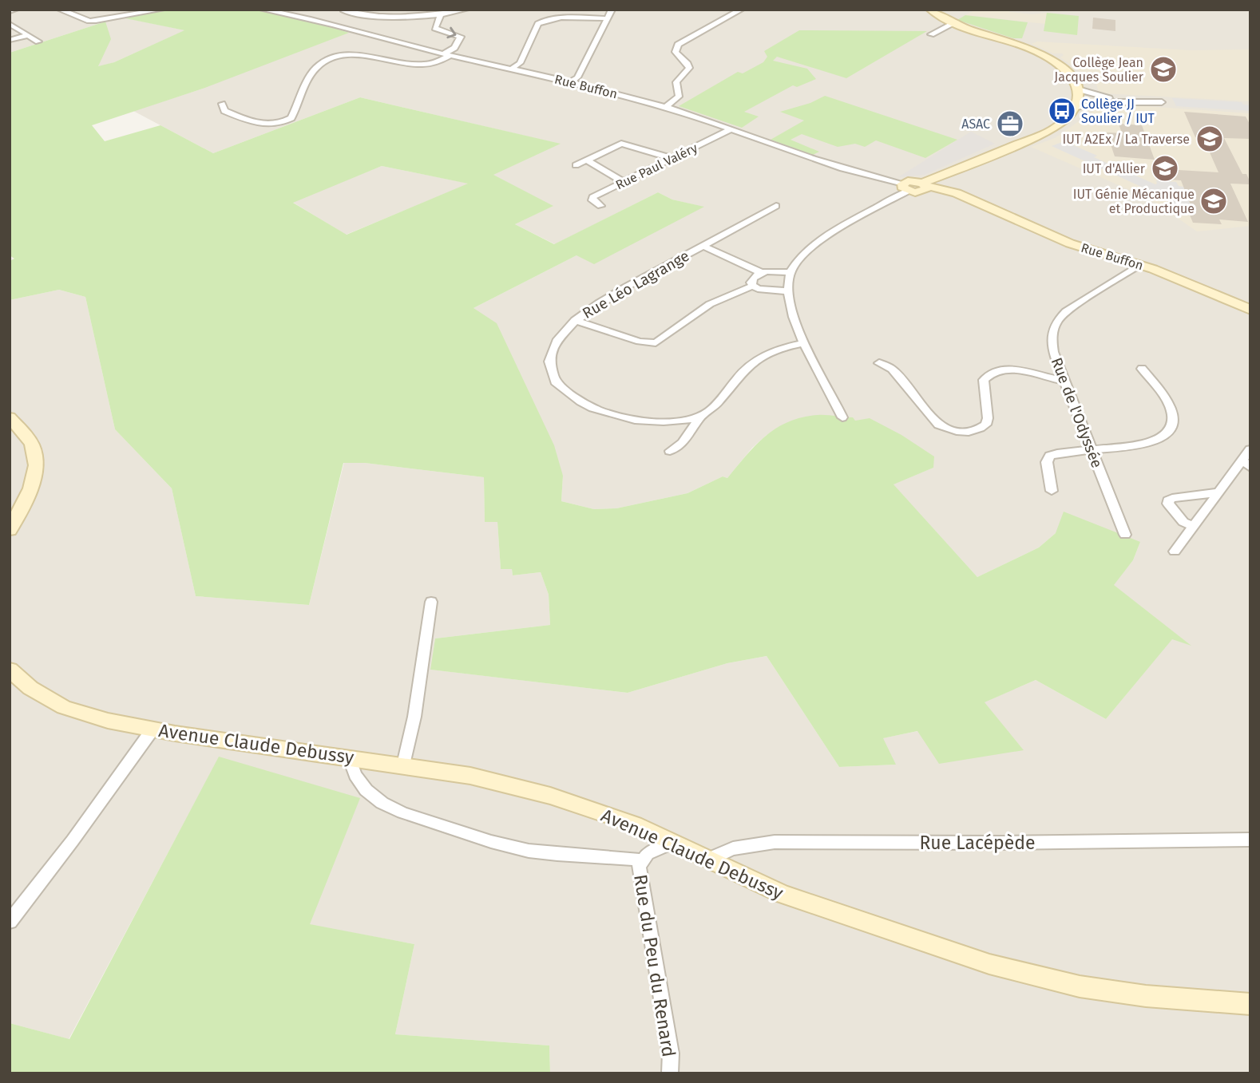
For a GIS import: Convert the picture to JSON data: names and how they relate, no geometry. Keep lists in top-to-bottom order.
{
  "streets": {
    "main road": ["Rue Buffon", "Avenue Claude Debussy"],
    "street": [
      "Rue Paul Valéry",
      "Rue Léo Lagrange",
      "Rue de l'Odyssée",
      "Rue Lacépède",
      "Rue du Peu du Renard"
    ]
  },
  "crossings": [
    ["Rue Buffon", "Rue Paul Valéry"],
    ["Rue Buffon", "Rue de l'Odyssée"],
    ["Avenue Claude Debussy", "Rue Lacépède"],
    ["Avenue Claude Debussy", "Rue du Peu du Renard"]
  ],
  "places": {
    "school or university": [
      "Collège Jean Jacques Soulier",
      "IUT A2Ex / La Traverse",
      "IUT d'Allier",
      "IUT Génie Mécanique et Productique"
    ],
    "bus stop": ["Collège JJ Soulier / IUT"],
    "office": ["ASAC"]
  }
}
